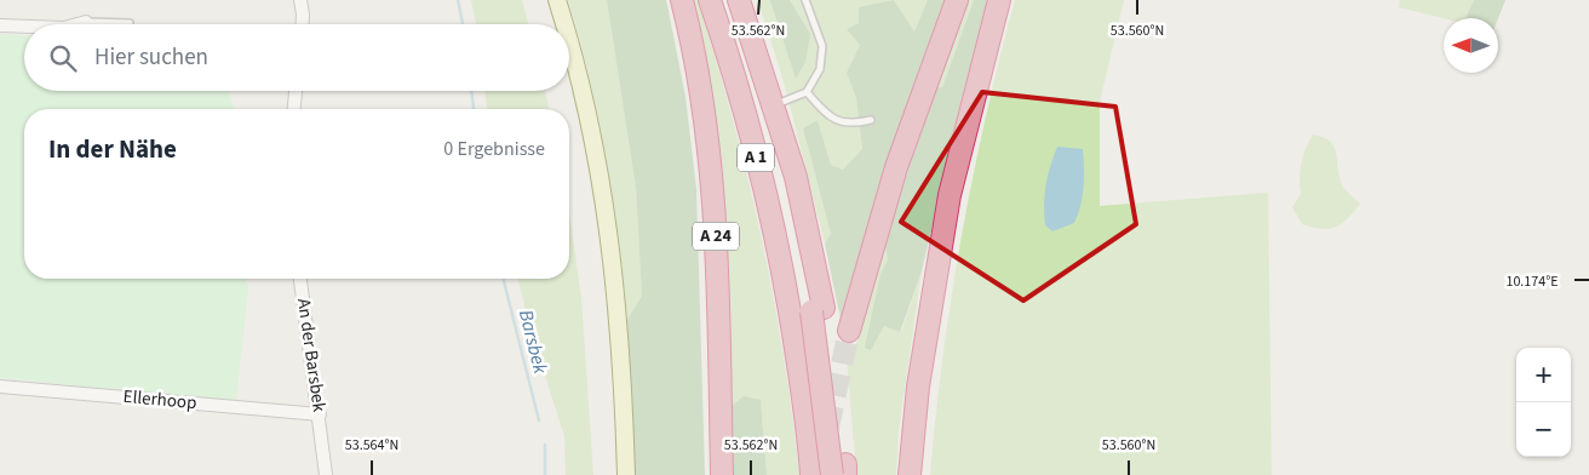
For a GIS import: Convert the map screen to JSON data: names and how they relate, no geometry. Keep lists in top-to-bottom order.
{
  "streets": {
    "highway": ["A 1", "A 24"],
    "street": ["An der Barsbek", "Ellerhoop"]
  },
  "crossings": [
    ["An der Barsbek", "Ellerhoop"]
  ],
  "water": ["Barsbek"],
  "north": "left",
  "page": {
    "search": "Hier suchen",
    "heading": ["In der Nähe", "0 Ergebnisse"],
    "map_buttons": ["+", "−"]
  },
  "coordinates": [
    "53.562°N",
    "53.560°N",
    "10.174°E",
    "53.564°N"
  ]
}
